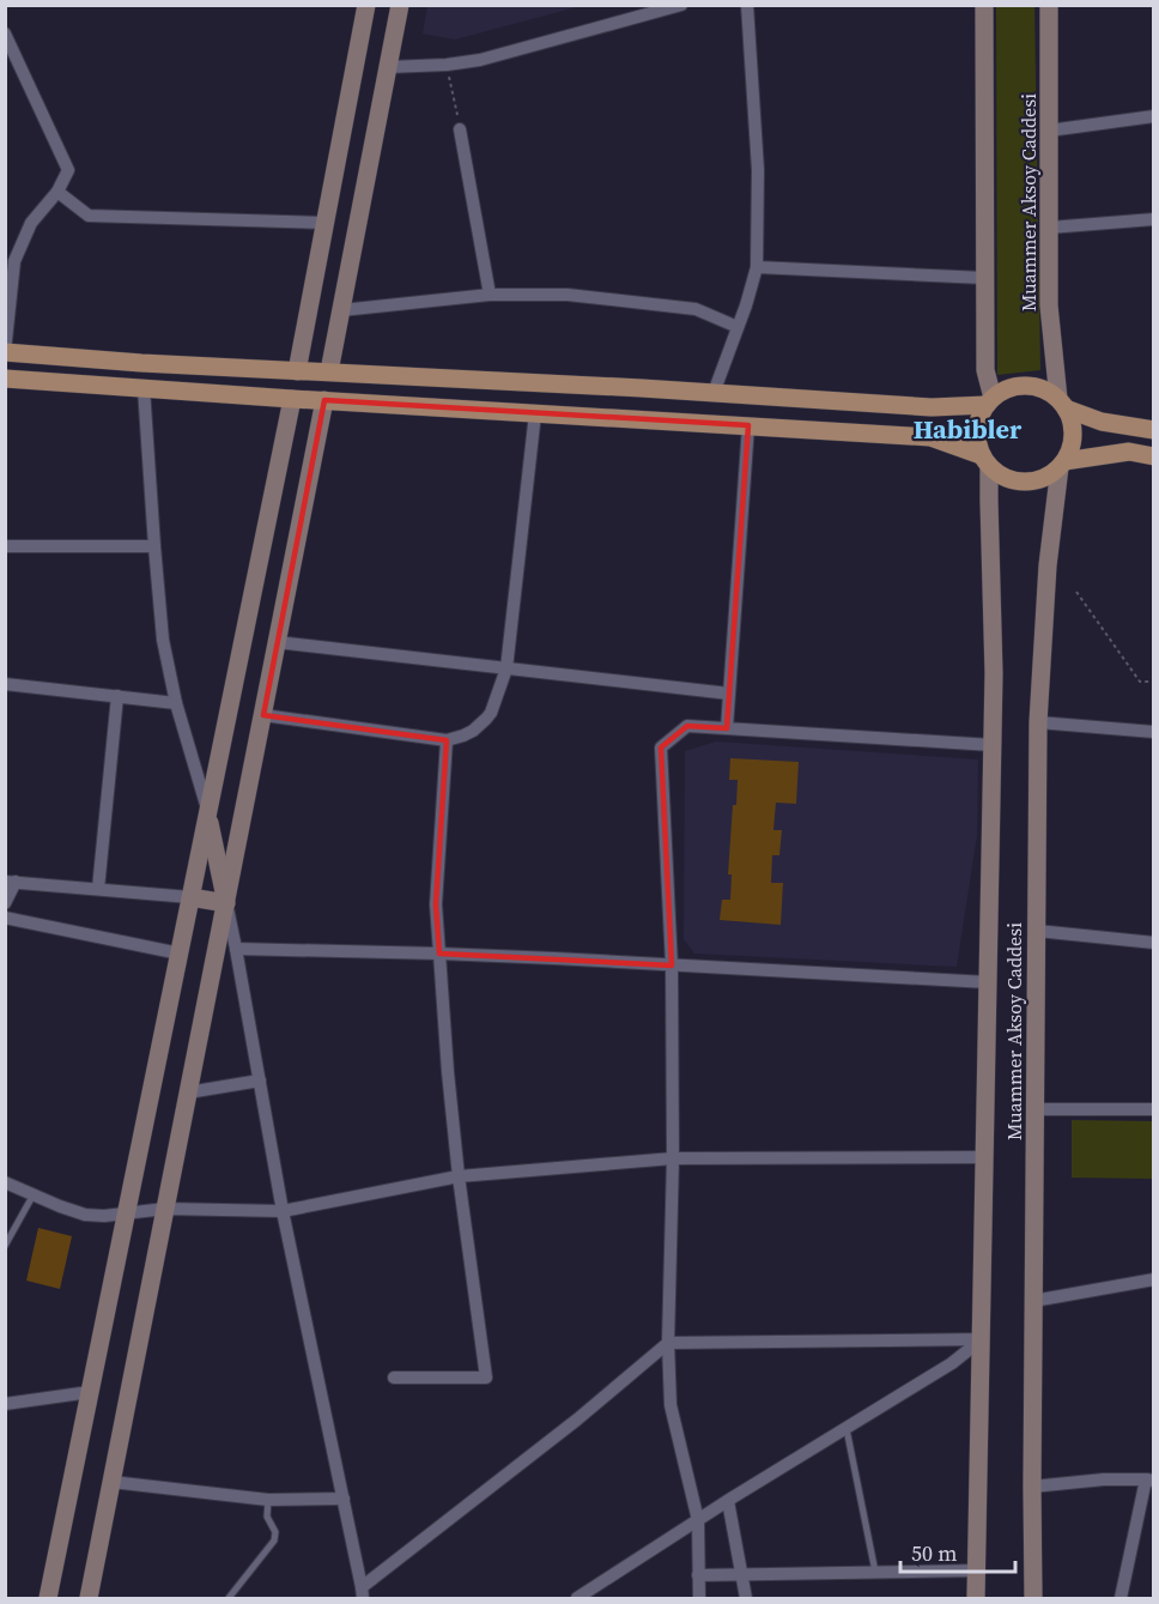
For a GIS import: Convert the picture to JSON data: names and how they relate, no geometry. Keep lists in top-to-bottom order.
{
  "streets": {
    "street": ["Muammer Aksoy Caddesi"]
  },
  "districts": ["Habibler"],
  "scale_bar": "50 m"
}
